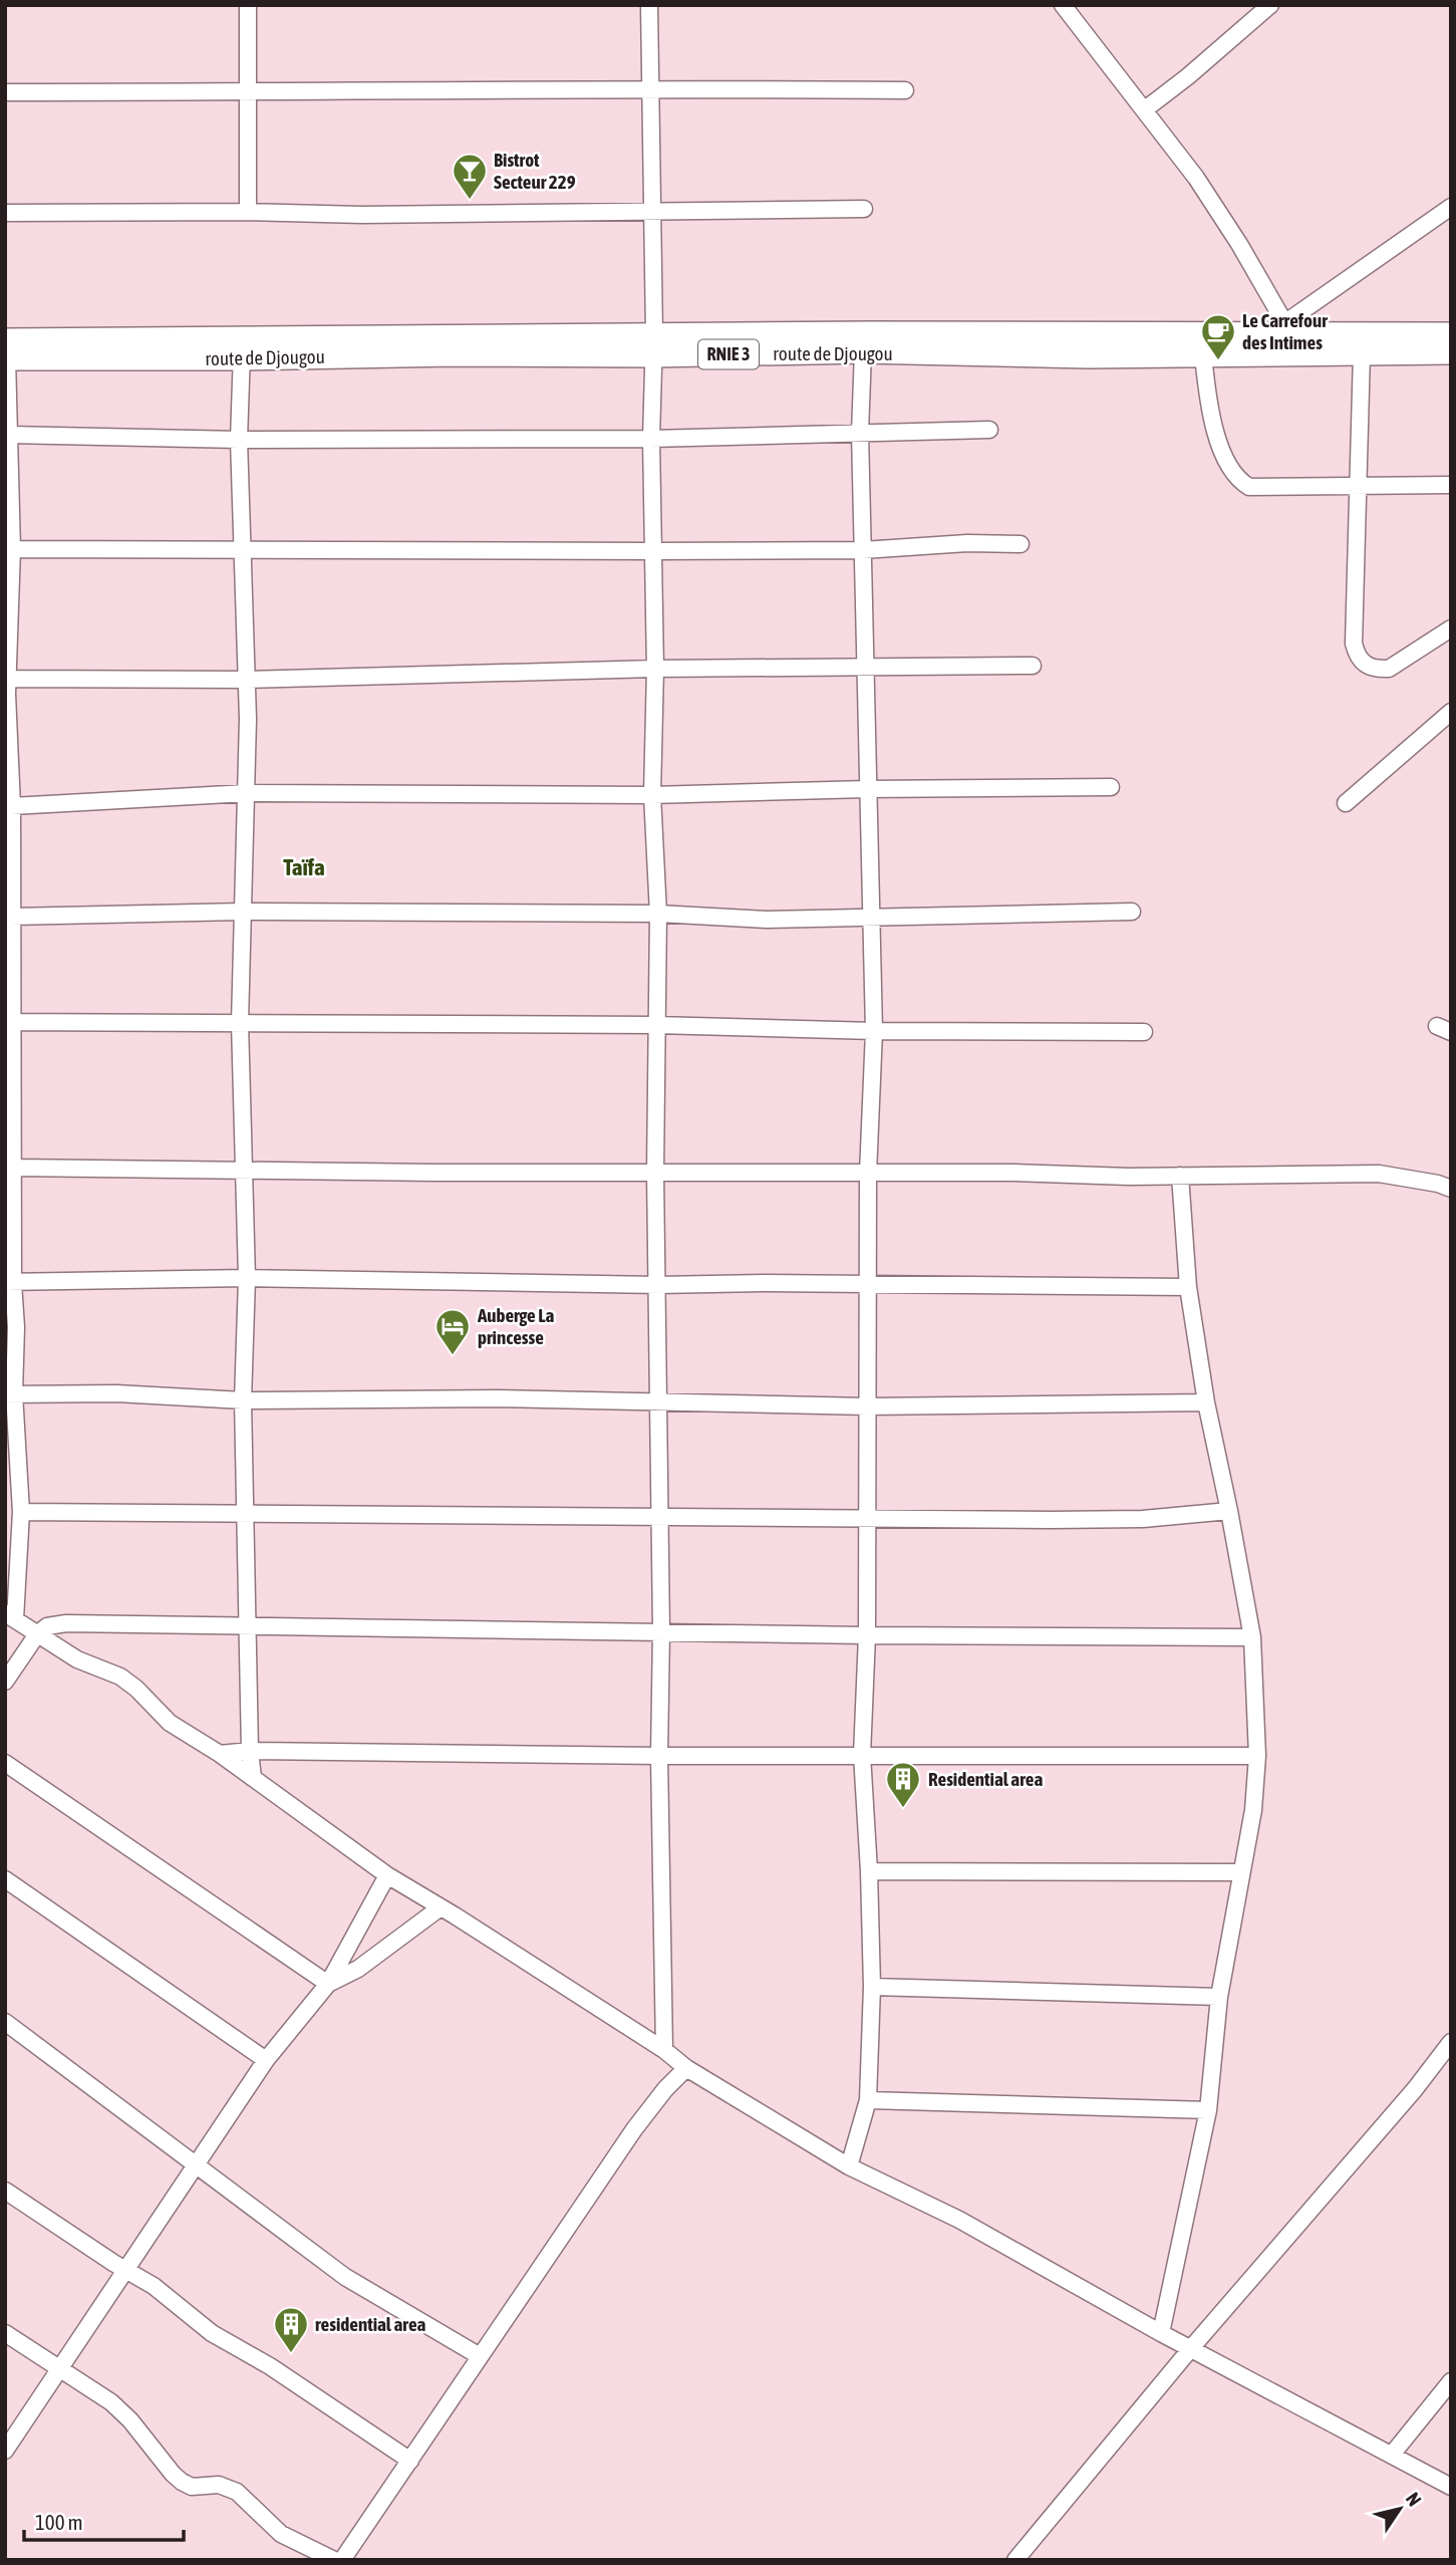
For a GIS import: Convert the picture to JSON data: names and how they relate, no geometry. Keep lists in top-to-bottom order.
{
  "streets": {
    "highway": ["route de Djougou", "RNIE 3"]
  },
  "districts": ["Taïfa"],
  "places": {
    "bar": ["Bistrot Secteur 229"],
    "cafe": ["Le Carrefour des Intimes"],
    "hotel": ["Auberge La princesse"],
    "building": ["Residential area", "residential area"]
  },
  "scale_bar": "100 m",
  "north": "top right"
}
